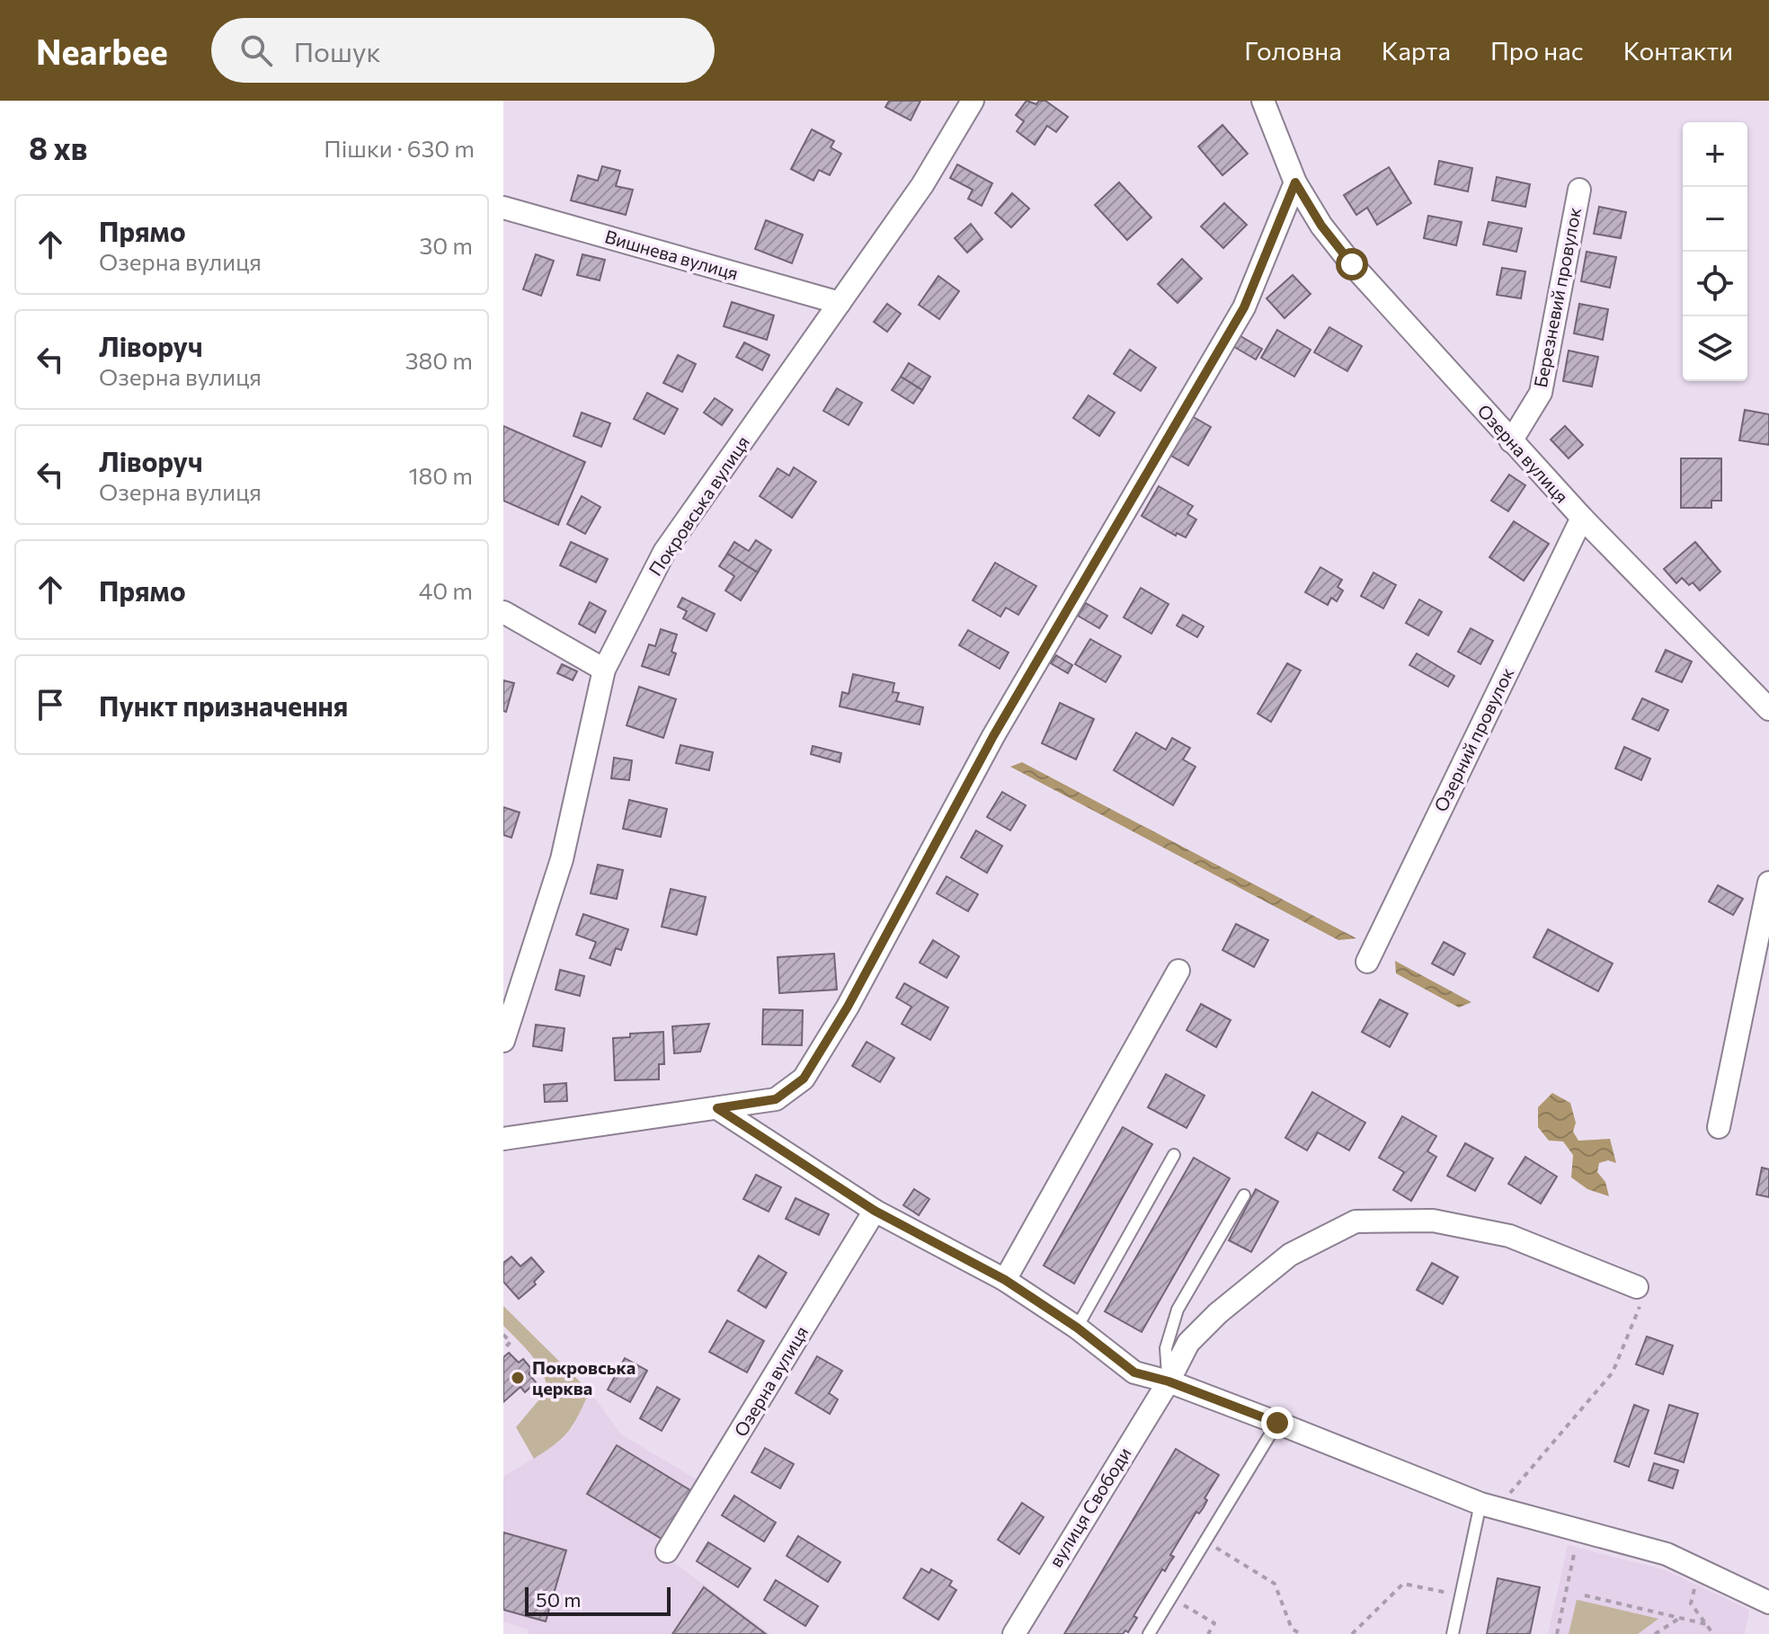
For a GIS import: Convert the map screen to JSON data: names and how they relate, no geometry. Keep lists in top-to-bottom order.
{
  "streets": {
    "street": [
      "Вишнева вулиця",
      "Березневий провулок",
      "Озерна вулиця",
      "Покровська вулиця",
      "Озерний провулок",
      "вулиця Свободи"
    ]
  },
  "crossings": [
    ["Вишнева вулиця", "Покровська вулиця"],
    ["Березневий провулок", "Озерна вулиця"],
    ["Озерна вулиця", "Озерний провулок"]
  ],
  "places": ["Покровська церква"],
  "scale_bar": "50 m",
  "page": {
    "header": "Nearbee",
    "search": "Пошук",
    "nav": [
      "Головна",
      "Карта",
      "Про нас",
      "Контакти"
    ],
    "heading": ["8 хв", "Пішки · 630 m"],
    "map_buttons": ["+", "−"],
    "list": [
      ["Прямо", "Озерна вулиця", "30 m"],
      ["Ліворуч", "Озерна вулиця", "380 m"],
      ["Ліворуч", "Озерна вулиця", "180 m"],
      ["Прямо", "40 m"],
      "Пункт призначення"
    ],
    "scale": "50 m"
  }
}
